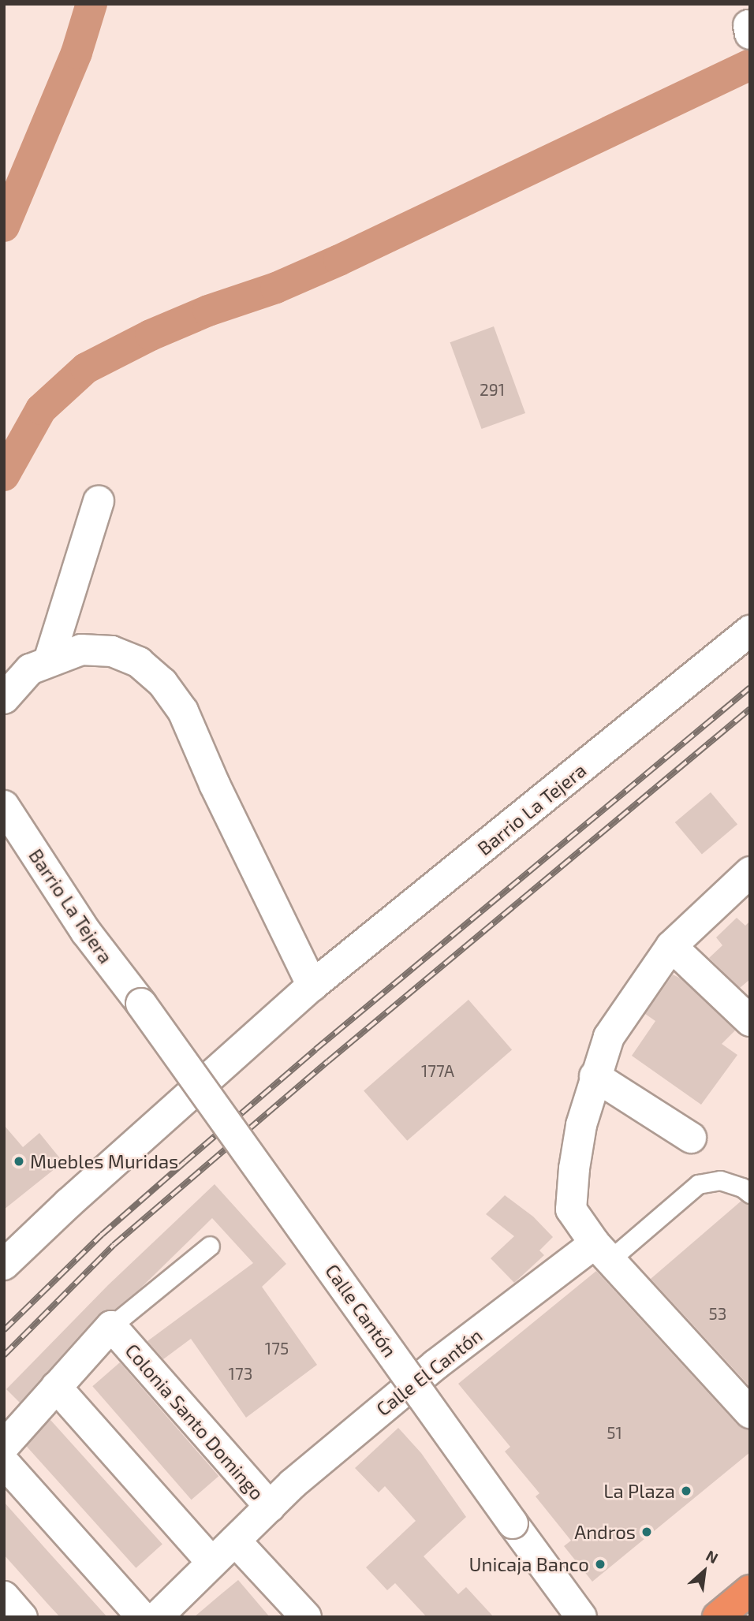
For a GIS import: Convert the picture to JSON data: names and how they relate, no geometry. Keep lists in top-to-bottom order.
{
  "streets": {
    "street": [
      "Barrio La Tejera",
      "Calle Cantón",
      "Calle El Cantón",
      "Colonia Santo Domingo"
    ]
  },
  "crossings": [
    ["Barrio La Tejera", "Calle Cantón"],
    ["Calle El Cantón", "Colonia Santo Domingo"]
  ],
  "places": [
    "Muebles Muridas",
    "La Plaza",
    "Andros",
    "Unicaja Banco"
  ],
  "house_numbers": [
    "291",
    "177A",
    "53",
    "175",
    "173",
    "51"
  ],
  "north": "top right"
}
